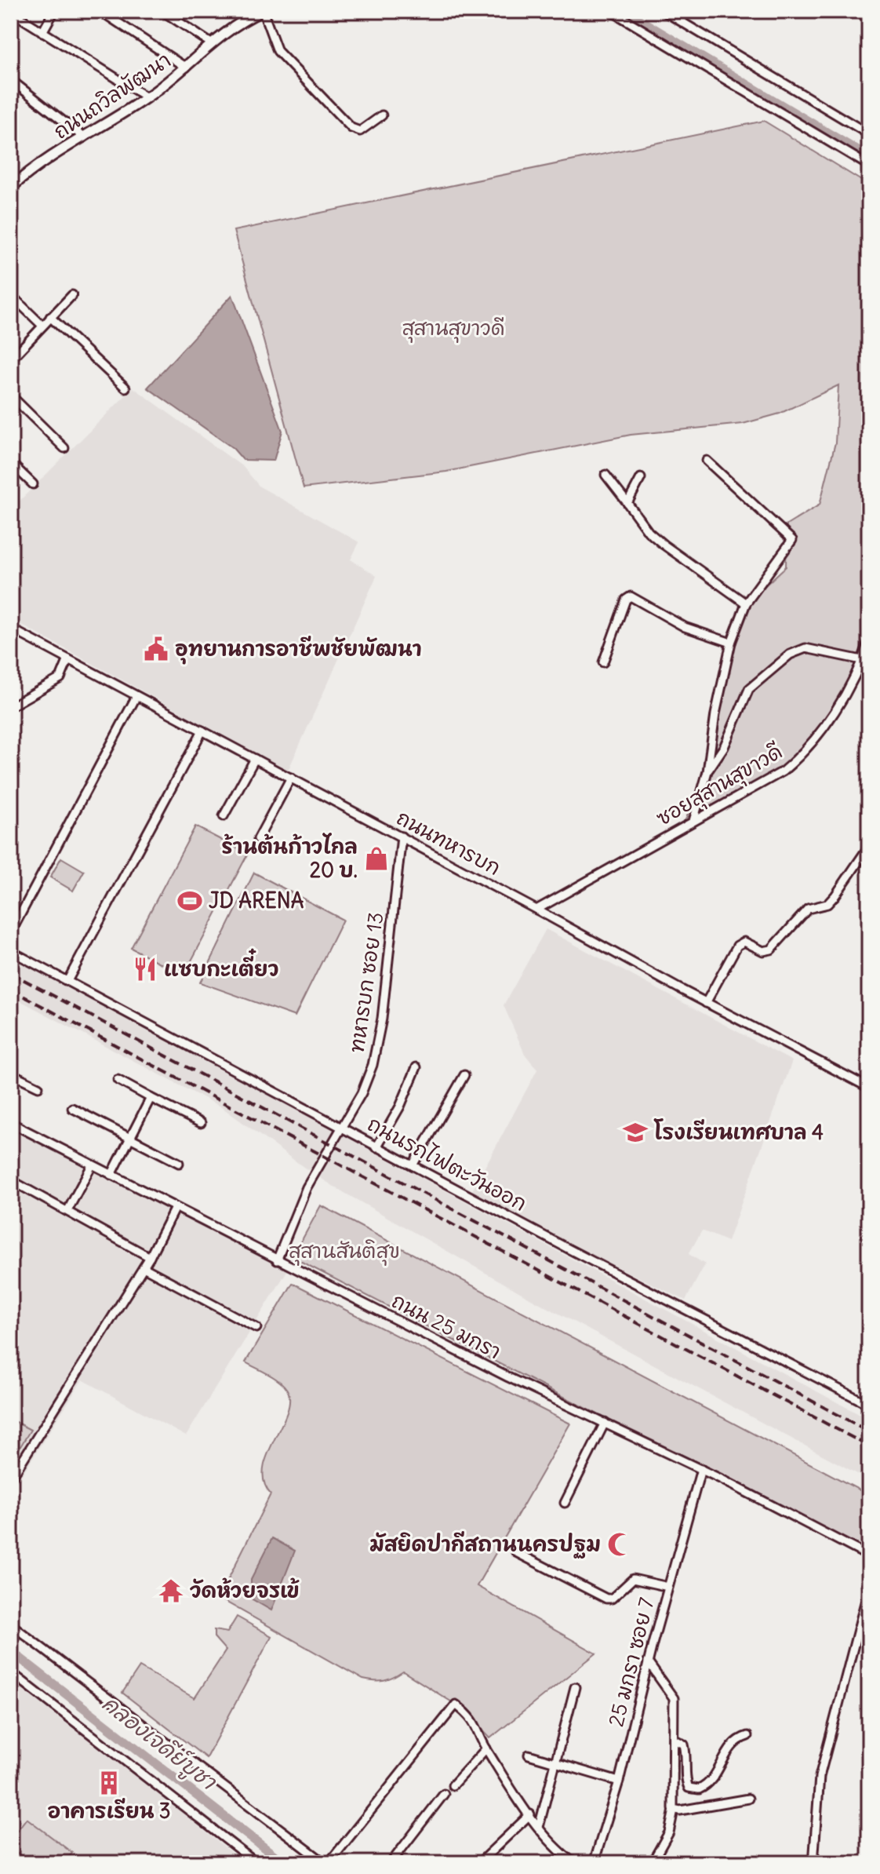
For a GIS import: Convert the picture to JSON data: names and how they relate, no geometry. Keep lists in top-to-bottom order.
{
  "streets": {
    "street": [
      "ถนนถวิลพัฒนา",
      "ซอยสุสานสุขาวดี",
      "ถนนทหารบก",
      "ทหารบก ซอย 13",
      "ถนนรถไฟตะวันออก",
      "ถนน 25 มกรา",
      "25 มกรา ซอย 7"
    ]
  },
  "crossings": [
    ["ซอยสุสานสุขาวดี", "ถนนทหารบก"],
    ["ถนนทหารบก", "ทหารบก ซอย 13"],
    ["ทหารบก ซอย 13", "ถนนรถไฟตะวันออก"],
    ["ทหารบก ซอย 13", "ถนน 25 มกรา"],
    ["ถนน 25 มกรา", "25 มกรา ซอย 7"]
  ],
  "water": ["คลองเจดีย์บูชา"],
  "parks": ["สุสานสุขาวดี", "สุสานสันติสุข"],
  "places": {
    "public building": ["อุทยานการอาชีพชัยพัฒนา"],
    "shop": ["ร้านต้นก้าวไกล 20 บ."],
    "sports": ["JD ARENA"],
    "restaurant": ["แซบกะเตี๋ยว"],
    "school or university": ["โรงเรียนเทศบาล 4"],
    "mosque": ["มัสยิดปากีสถานนครปฐม"],
    "temple": ["วัดห้วยจรเข้"],
    "building": ["อาคารเรียน 3"]
  }
}
